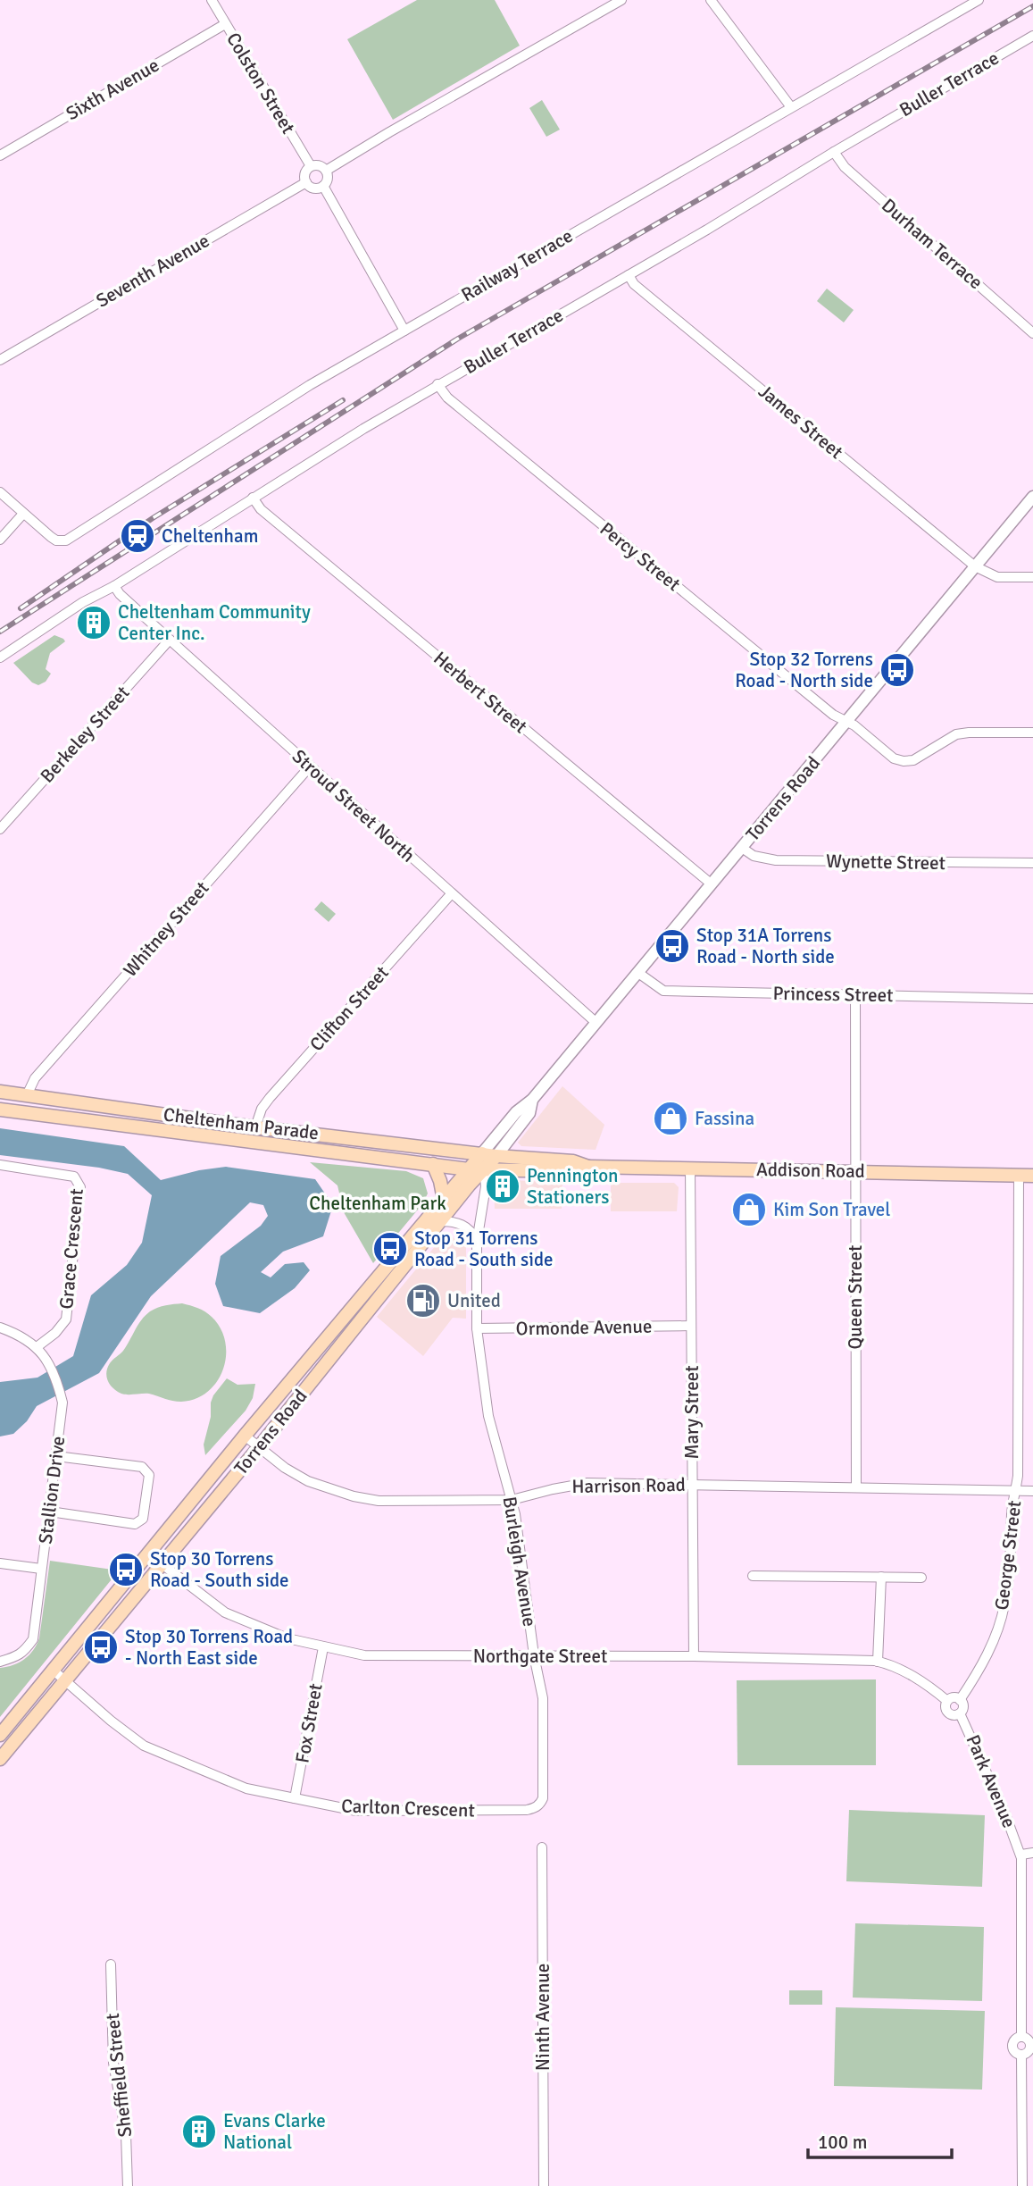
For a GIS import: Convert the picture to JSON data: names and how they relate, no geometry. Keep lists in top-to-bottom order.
{
  "streets": {
    "main road": ["Torrens Road", "Cheltenham Parade", "Addison Road"],
    "street": [
      "Colston Street",
      "Buller Terrace",
      "Sixth Avenue",
      "Durham Terrace",
      "Railway Terrace",
      "Seventh Avenue",
      "James Street",
      "Percy Street",
      "Herbert Street",
      "Berkeley Street",
      "Stroud Street North",
      "Wynette Street",
      "Whitney Street",
      "Princess Street",
      "Clifton Street",
      "Grace Crescent",
      "Queen Street",
      "Ormonde Avenue",
      "Mary Street",
      "Harrison Road",
      "Stallion Drive",
      "George Street",
      "Burleigh Avenue",
      "Northgate Street",
      "Fox Street",
      "Park Avenue",
      "Carlton Crescent",
      "Ninth Avenue",
      "Sheffield Street"
    ]
  },
  "crossings": [
    ["Colston Street", "Sixth Avenue"],
    ["Colston Street", "Seventh Avenue"],
    ["Buller Terrace", "Durham Terrace"],
    ["Buller Terrace", "James Street"],
    ["Buller Terrace", "Percy Street"],
    ["Buller Terrace", "Herbert Street"],
    ["Buller Terrace", "Stroud Street North"],
    ["James Street", "Torrens Road"],
    ["Percy Street", "Torrens Road"],
    ["Herbert Street", "Torrens Road"],
    ["Berkeley Street", "Stroud Street North"],
    ["Torrens Road", "Stroud Street North"],
    ["Torrens Road", "Wynette Street"],
    ["Torrens Road", "Princess Street"],
    ["Torrens Road", "Cheltenham Parade"],
    ["Torrens Road", "Addison Road"],
    ["Torrens Road", "Harrison Road"],
    ["Torrens Road", "Burleigh Avenue"],
    ["Torrens Road", "Northgate Street"],
    ["Torrens Road", "Carlton Crescent"],
    ["Stroud Street North", "Whitney Street"],
    ["Stroud Street North", "Clifton Street"],
    ["Whitney Street", "Cheltenham Parade"],
    ["Princess Street", "Queen Street"],
    ["Clifton Street", "Cheltenham Parade"],
    ["Cheltenham Parade", "Addison Road"],
    ["Cheltenham Parade", "Burleigh Avenue"],
    ["Addison Road", "Queen Street"],
    ["Addison Road", "Mary Street"],
    ["Addison Road", "George Street"],
    ["Addison Road", "Burleigh Avenue"],
    ["Grace Crescent", "Stallion Drive"],
    ["Queen Street", "Harrison Road"],
    ["Ormonde Avenue", "Mary Street"],
    ["Ormonde Avenue", "Burleigh Avenue"],
    ["Mary Street", "Harrison Road"],
    ["Mary Street", "Northgate Street"],
    ["Harrison Road", "George Street"],
    ["Harrison Road", "Burleigh Avenue"],
    ["George Street", "Northgate Street"],
    ["George Street", "Park Avenue"],
    ["Burleigh Avenue", "Northgate Street"],
    ["Burleigh Avenue", "Carlton Crescent"],
    ["Northgate Street", "Fox Street"],
    ["Northgate Street", "Park Avenue"],
    ["Fox Street", "Carlton Crescent"]
  ],
  "parks": ["Cheltenham Park"],
  "places": {
    "station": ["Cheltenham"],
    "building": ["Cheltenham Community Center Inc.", "Pennington Stationers", "Evans Clarke National"],
    "bus stop": [
      "Stop 32 Torrens Road - North side",
      "Stop 31A Torrens Road - North side",
      "Stop 31 Torrens Road - South side",
      "Stop 30 Torrens Road - South side",
      "Stop 30 Torrens Road - North East side"
    ],
    "shop": ["Fassina", "Kim Son Travel"],
    "fuel station": ["United"]
  },
  "scale_bar": "100 m"
}
